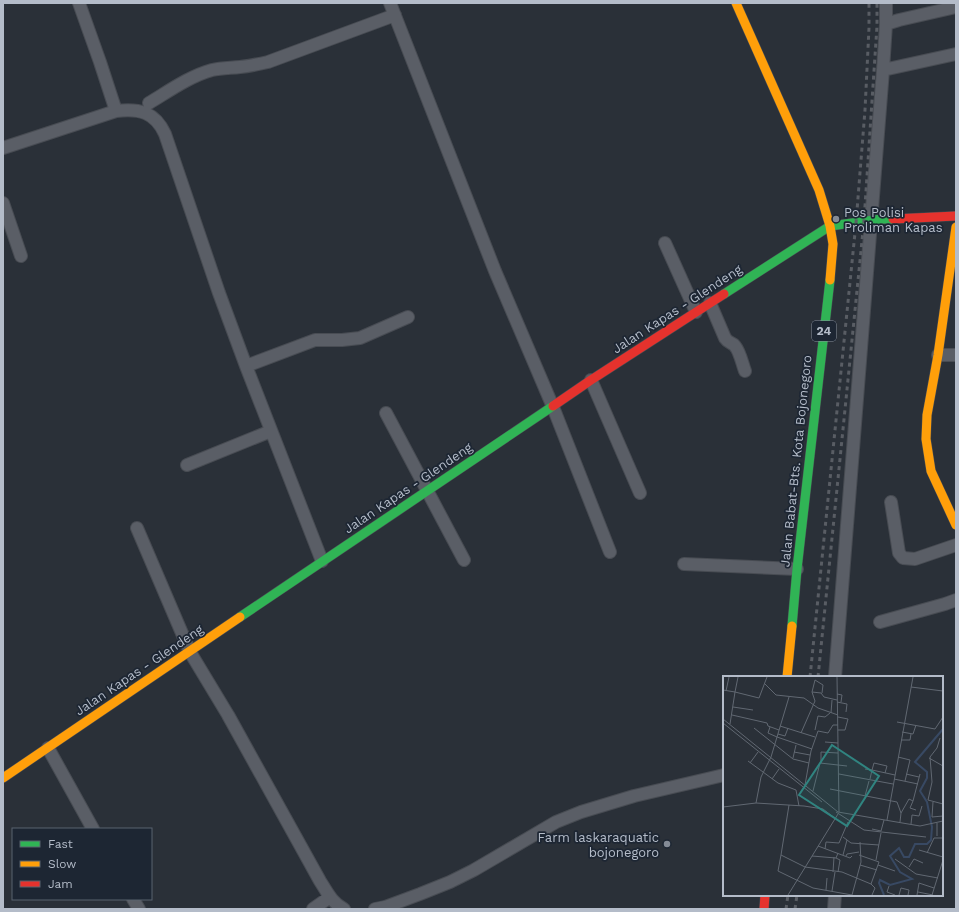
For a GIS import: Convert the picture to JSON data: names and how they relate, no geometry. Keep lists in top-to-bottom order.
{
  "streets": {
    "main road": ["Jalan Kapas - Glendeng", "24", "Jalan Babat-Bts. Kota Bojonegoro"]
  },
  "crossings": [
    ["Jalan Kapas - Glendeng", "Jalan Babat-Bts. Kota Bojonegoro"]
  ],
  "places": ["Pos Polisi Proliman Kapas", "Farm laskaraquatic bojonegoro"],
  "legend": ["Fast", "Slow", "Jam"]
}
